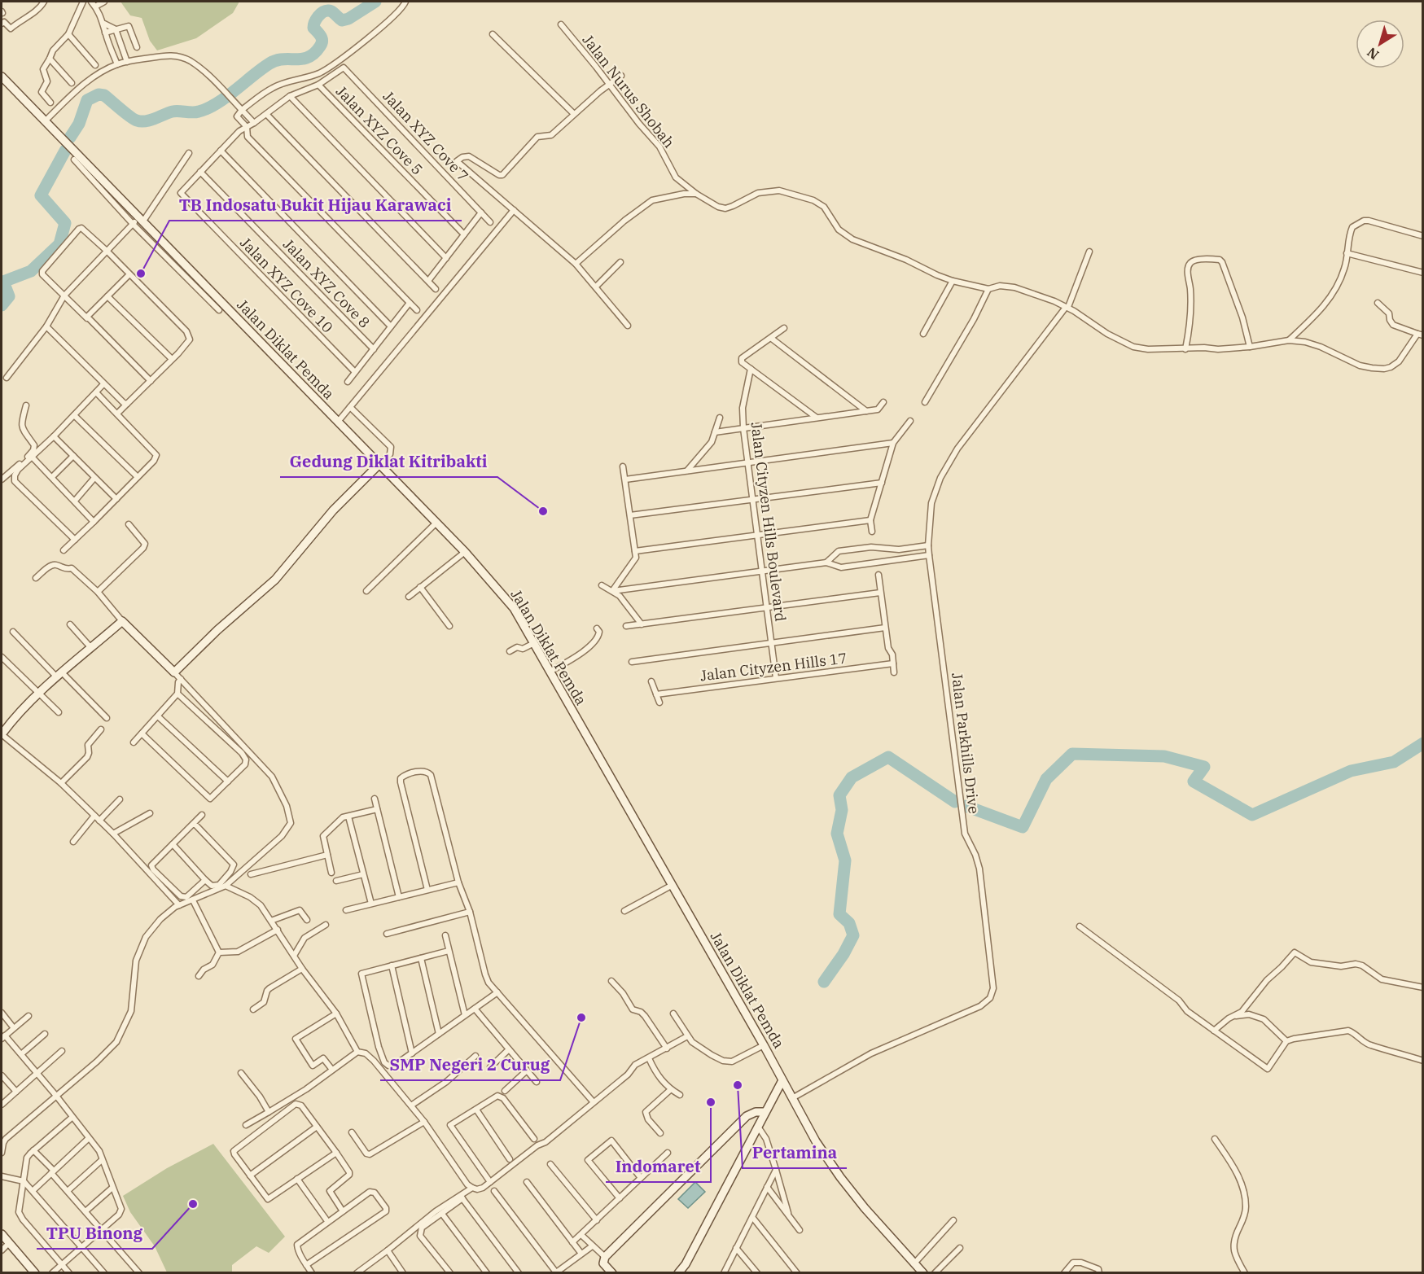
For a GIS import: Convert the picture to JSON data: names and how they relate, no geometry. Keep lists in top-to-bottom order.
{
  "streets": {
    "street": [
      "Jalan Nurus Shobah",
      "Jalan XYZ Cove 5",
      "Jalan XYZ Cove 7",
      "Jalan XYZ Cove 8",
      "Jalan XYZ Cove 10",
      "Jalan Diklat Pemda",
      "Jalan Cityzen Hills Boulevard",
      "Jalan Cityzen Hills 17",
      "Jalan Parkhills Drive"
    ]
  },
  "crossings": [
    ["Jalan Nurus Shobah", "Jalan Parkhills Drive"],
    ["Jalan XYZ Cove 5", "Jalan XYZ Cove 7"],
    ["Jalan XYZ Cove 8", "Jalan XYZ Cove 10"],
    ["Jalan Diklat Pemda", "Jalan Parkhills Drive"],
    ["Jalan Cityzen Hills Boulevard", "Jalan Cityzen Hills 17"]
  ],
  "places": [
    "TB Indosatu Bukit Hijau Karawaci",
    "Gedung Diklat Kitribakti",
    "SMP Negeri 2 Curug",
    "Pertamina",
    "Indomaret",
    "TPU Binong"
  ],
  "north": "bottom left"
}
